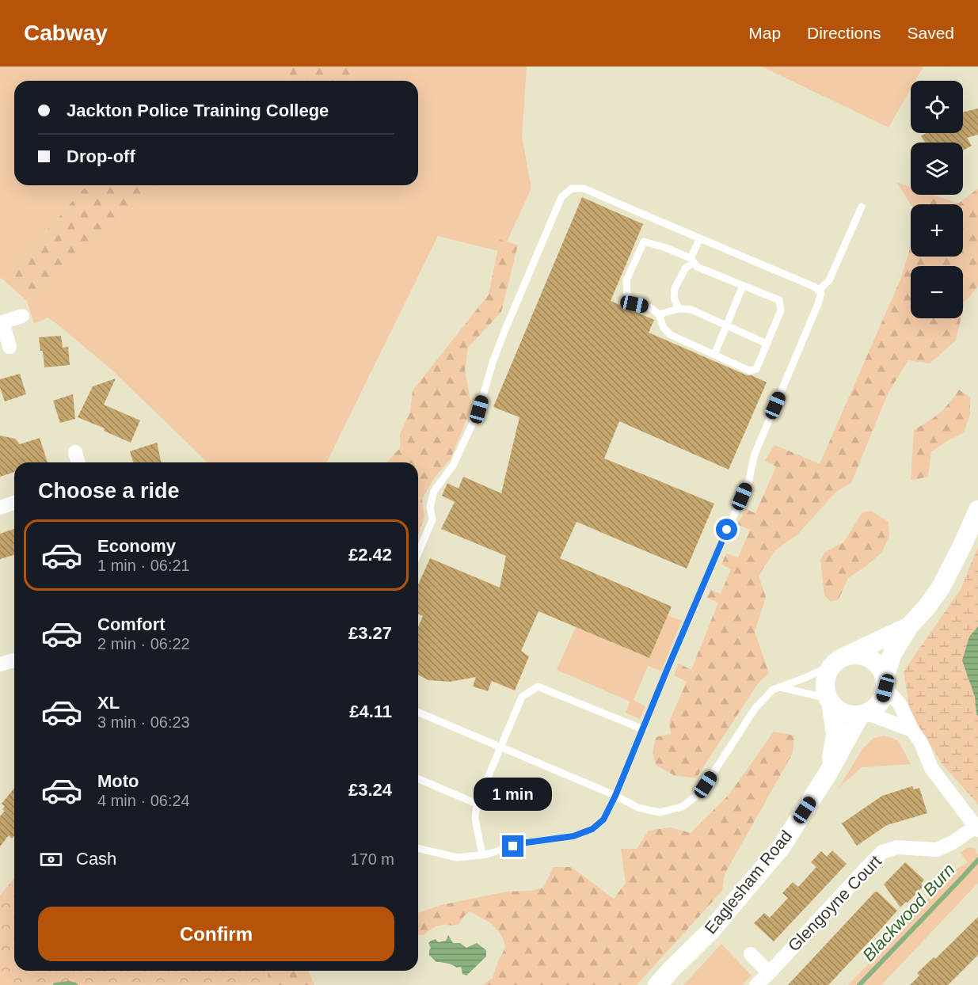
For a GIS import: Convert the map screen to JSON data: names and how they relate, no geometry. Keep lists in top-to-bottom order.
{
  "streets": {
    "main road": ["Eaglesham Road"],
    "street": ["Glengoyne Court"]
  },
  "water": ["Blackwood Burn"],
  "page": {
    "header": "Cabway",
    "nav": ["Map", "Directions", "Saved"],
    "map_buttons": ["+", "−"],
    "banner": ["Jackton Police Training College", "Drop-off"],
    "heading": "Choose a ride",
    "list": [
      {
        "name": "Economy",
        "note": "1 min · 06:21",
        "value": "£2.42"
      },
      {
        "name": "Comfort",
        "note": "2 min · 06:22",
        "value": "£3.27"
      },
      {
        "name": "XL",
        "note": "3 min · 06:23",
        "value": "£4.11"
      },
      {
        "name": "Moto",
        "note": "4 min · 06:24",
        "value": "£3.24"
      }
    ],
    "bubble": "1 min",
    "pay": ["Cash", "170 m"],
    "buttons": "Confirm"
  }
}
